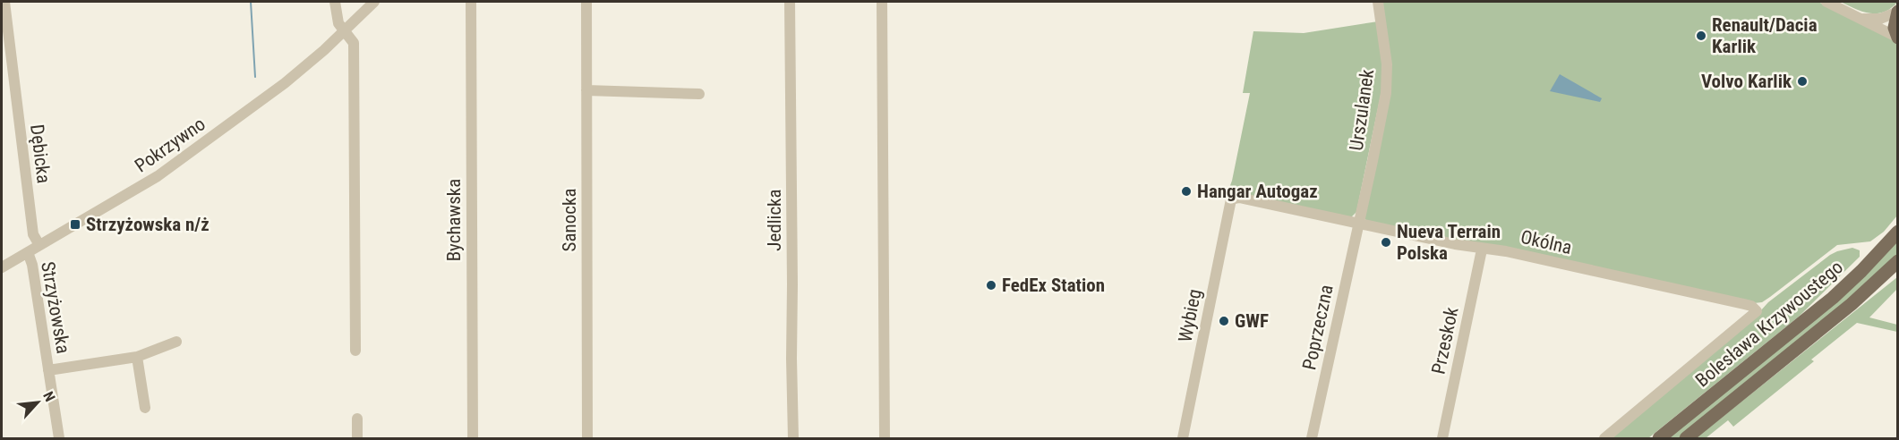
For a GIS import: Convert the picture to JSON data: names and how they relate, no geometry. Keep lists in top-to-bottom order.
{
  "streets": {
    "main road": ["Bolesława Krzywoustego"],
    "street": [
      "Urszulanek",
      "Pokrzywno",
      "Dębicka",
      "Bychawska",
      "Sanocka",
      "Jedlicka",
      "Okólna",
      "Strzyżowska",
      "Wybieg",
      "Poprzeczna",
      "Przeskok"
    ]
  },
  "crossings": [
    ["Urszulanek", "Okólna"],
    ["Urszulanek", "Poprzeczna"],
    ["Pokrzywno", "Dębicka"],
    ["Pokrzywno", "Strzyżowska"],
    ["Okólna", "Wybieg"],
    ["Okólna", "Bolesława Krzywoustego"],
    ["Okólna", "Poprzeczna"],
    ["Okólna", "Przeskok"]
  ],
  "places": {
    "other": [
      "Renault/Dacia Karlik",
      "Volvo Karlik",
      "Hangar Autogaz",
      "Nueva Terrain Polska",
      "FedEx Station",
      "GWF"
    ],
    "transit": ["Strzyżowska n/ż"]
  },
  "north": "top right"
}
